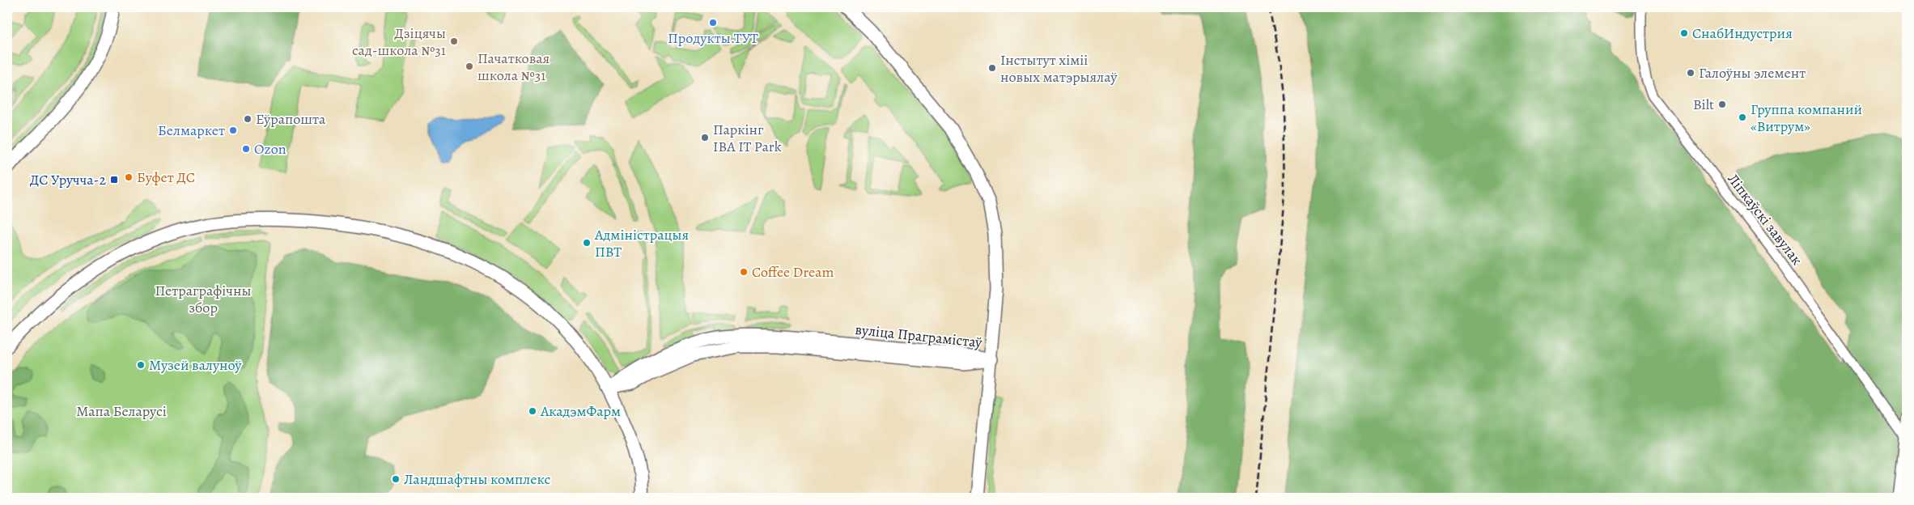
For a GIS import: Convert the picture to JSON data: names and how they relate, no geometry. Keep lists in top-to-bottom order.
{
  "streets": {
    "main road": ["вуліца Праграмістаў"],
    "street": ["Ліпкаўскі завулак"]
  },
  "parks": ["Петраграфічны збор", "Мапа Беларусі"],
  "places": {
    "other": [
      "Продукты.ТУТ",
      "СнабИндустрия",
      "Дзіцячы сад-школа №31",
      "Пачатковая школа №31",
      "Інстытут хіміі новых матэрыялаў",
      "Галоўны элемент",
      "Bilt",
      "Группа компаний «Витрум»",
      "Еўрапошта",
      "Белмаркет",
      "Паркінг IBA IT Park",
      "Ozon",
      "Буфет ДС",
      "Адміністрацыя ПВТ",
      "Coffee Dream",
      "Музей валуноў",
      "АкадэмФарм",
      "Ландшафтны комплекс"
    ],
    "transit": ["ДС Уручча-2"]
  }
}
